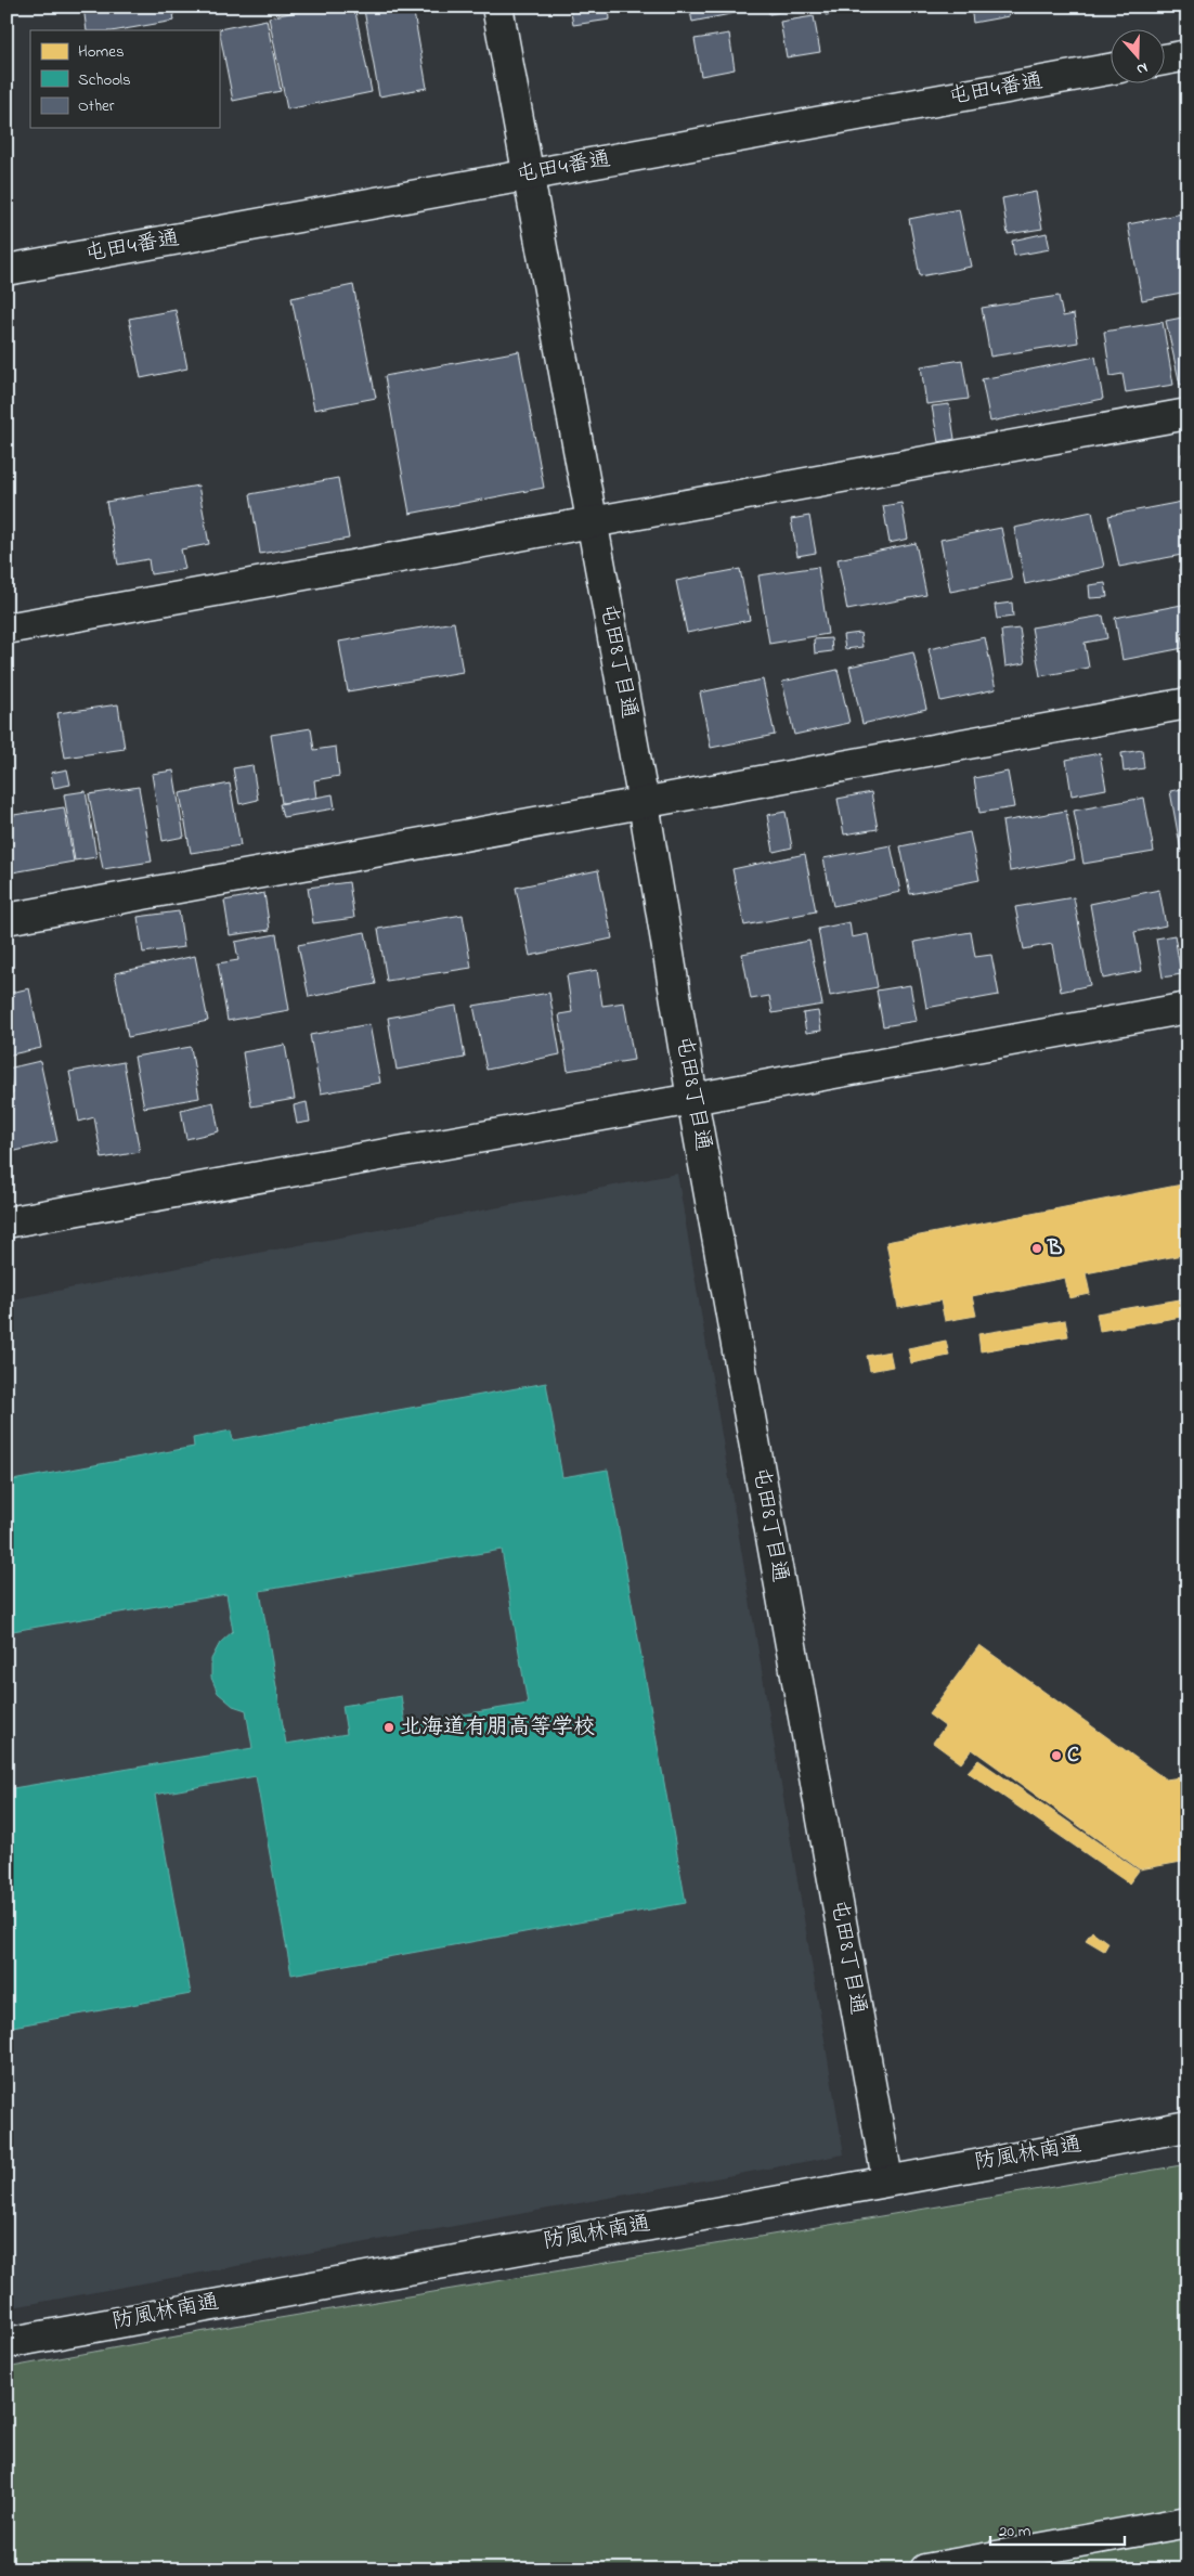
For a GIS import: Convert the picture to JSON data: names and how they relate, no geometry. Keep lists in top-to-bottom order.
{
  "streets": {
    "street": ["屯田4番通", "屯田8丁目通", "防風林南通"]
  },
  "crossings": [
    ["屯田4番通", "屯田8丁目通"],
    ["屯田8丁目通", "防風林南通"]
  ],
  "places": ["B", "北海道有朋高等学校", "C"],
  "legend": ["Homes", "Schools", "Other"],
  "scale_bar": "20 m",
  "north": "bottom"
}
